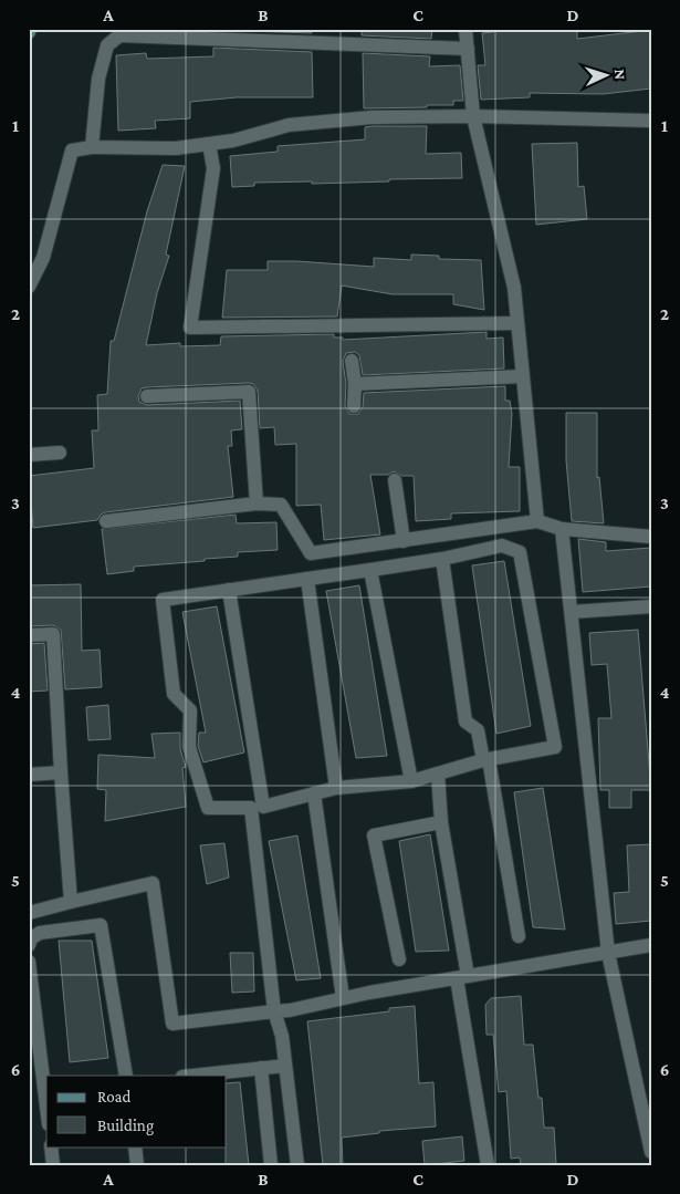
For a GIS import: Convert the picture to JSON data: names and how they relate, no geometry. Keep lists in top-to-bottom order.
{
  "legend": ["Road", "Building"],
  "north": "right",
  "grid": {
    "columns": [
      "A",
      "B",
      "C",
      "D"
    ],
    "rows": [
      "1",
      "2",
      "3",
      "4",
      "5",
      "6"
    ]
  }
}
